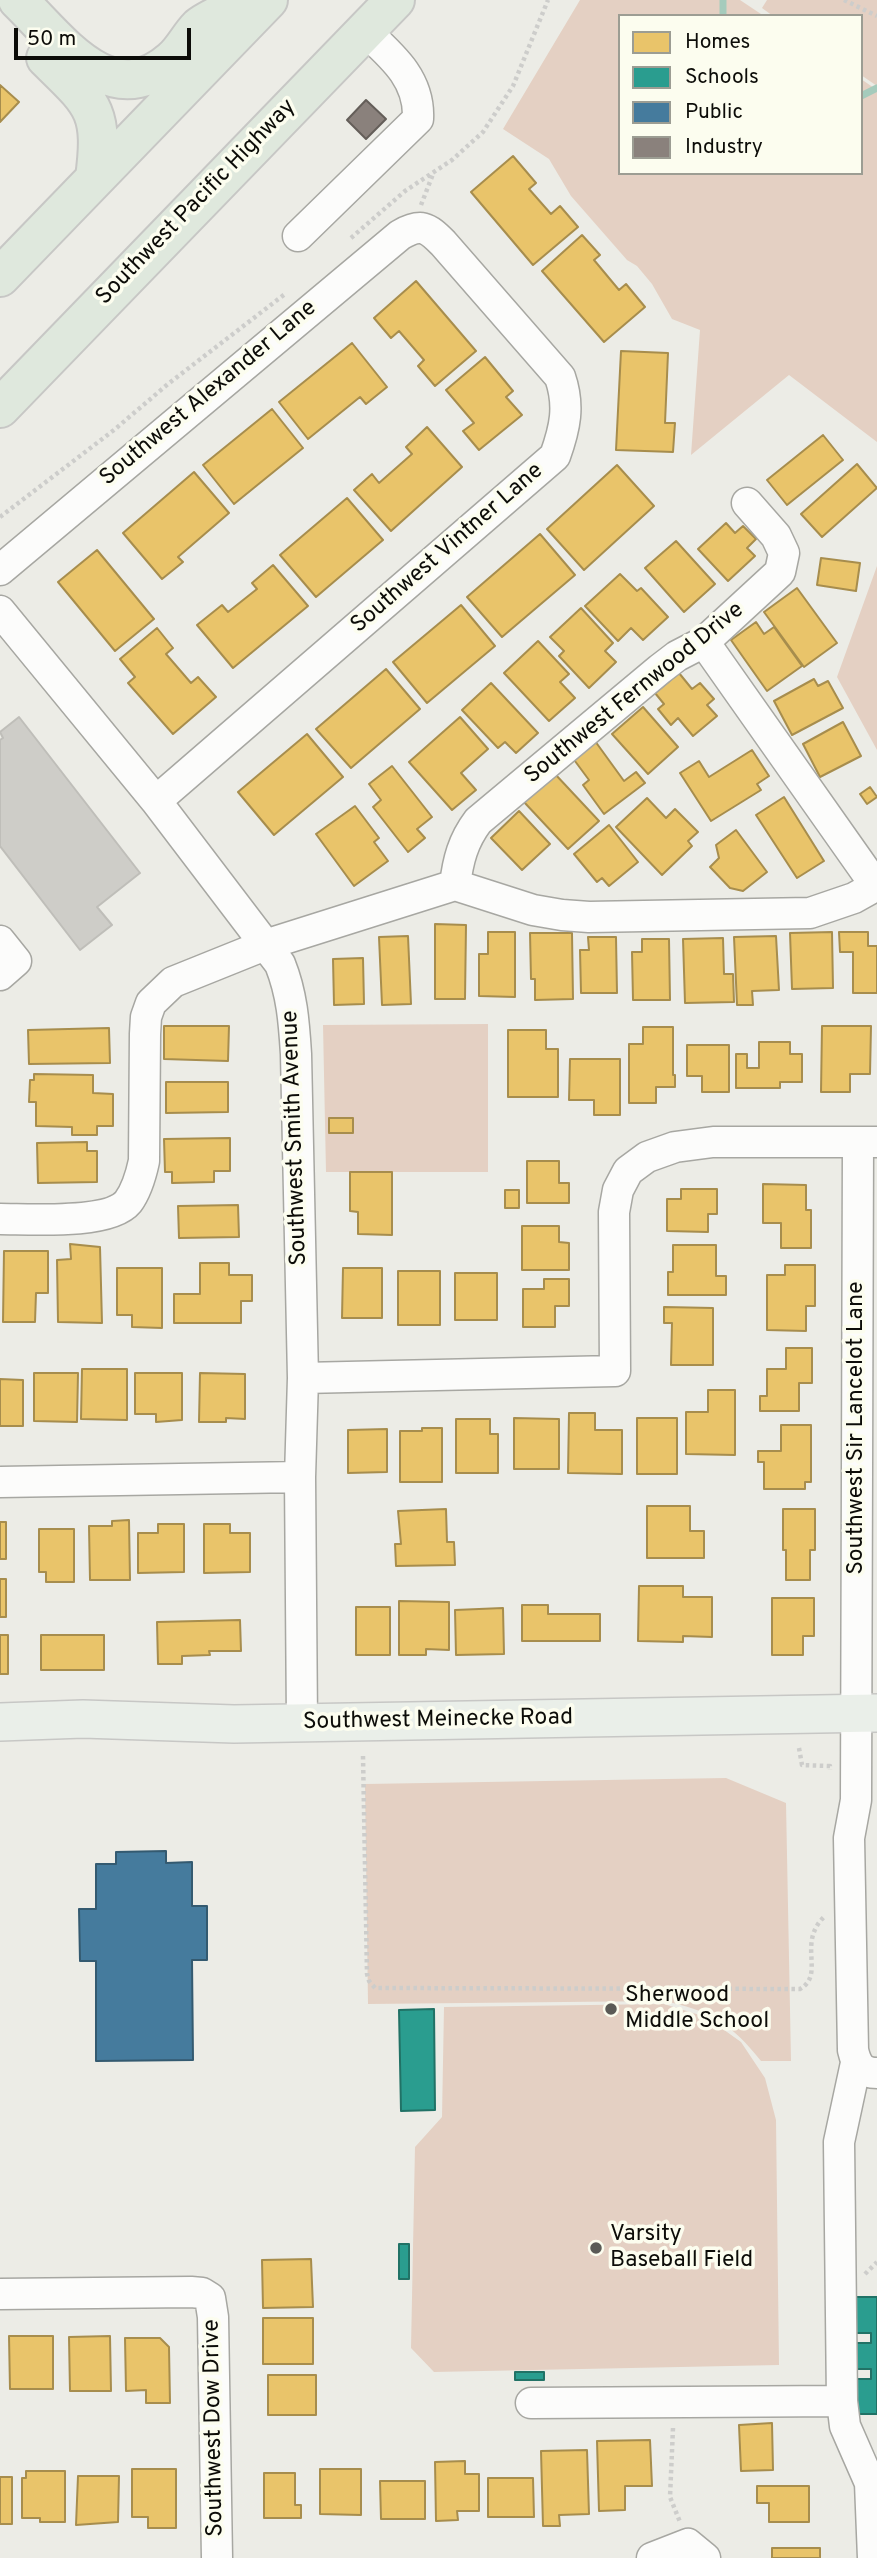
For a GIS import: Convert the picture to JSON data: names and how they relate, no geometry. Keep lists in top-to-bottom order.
{
  "streets": {
    "highway": ["Southwest Pacific Highway"],
    "main road": ["Southwest Meinecke Road"],
    "street": [
      "Southwest Alexander Lane",
      "Southwest Vintner Lane",
      "Southwest Fernwood Drive",
      "Southwest Smith Avenue",
      "Southwest Sir Lancelot Lane",
      "Southwest Dow Drive"
    ]
  },
  "crossings": [
    ["Southwest Alexander Lane", "Southwest Vintner Lane"],
    ["Southwest Vintner Lane", "Southwest Smith Avenue"],
    ["Southwest Smith Avenue", "Southwest Meinecke Road"],
    ["Southwest Sir Lancelot Lane", "Southwest Meinecke Road"]
  ],
  "places": ["Sherwood Middle School", "Varsity Baseball Field"],
  "legend": [
    "Homes",
    "Schools",
    "Public",
    "Industry"
  ],
  "scale_bar": "50 m"
}
